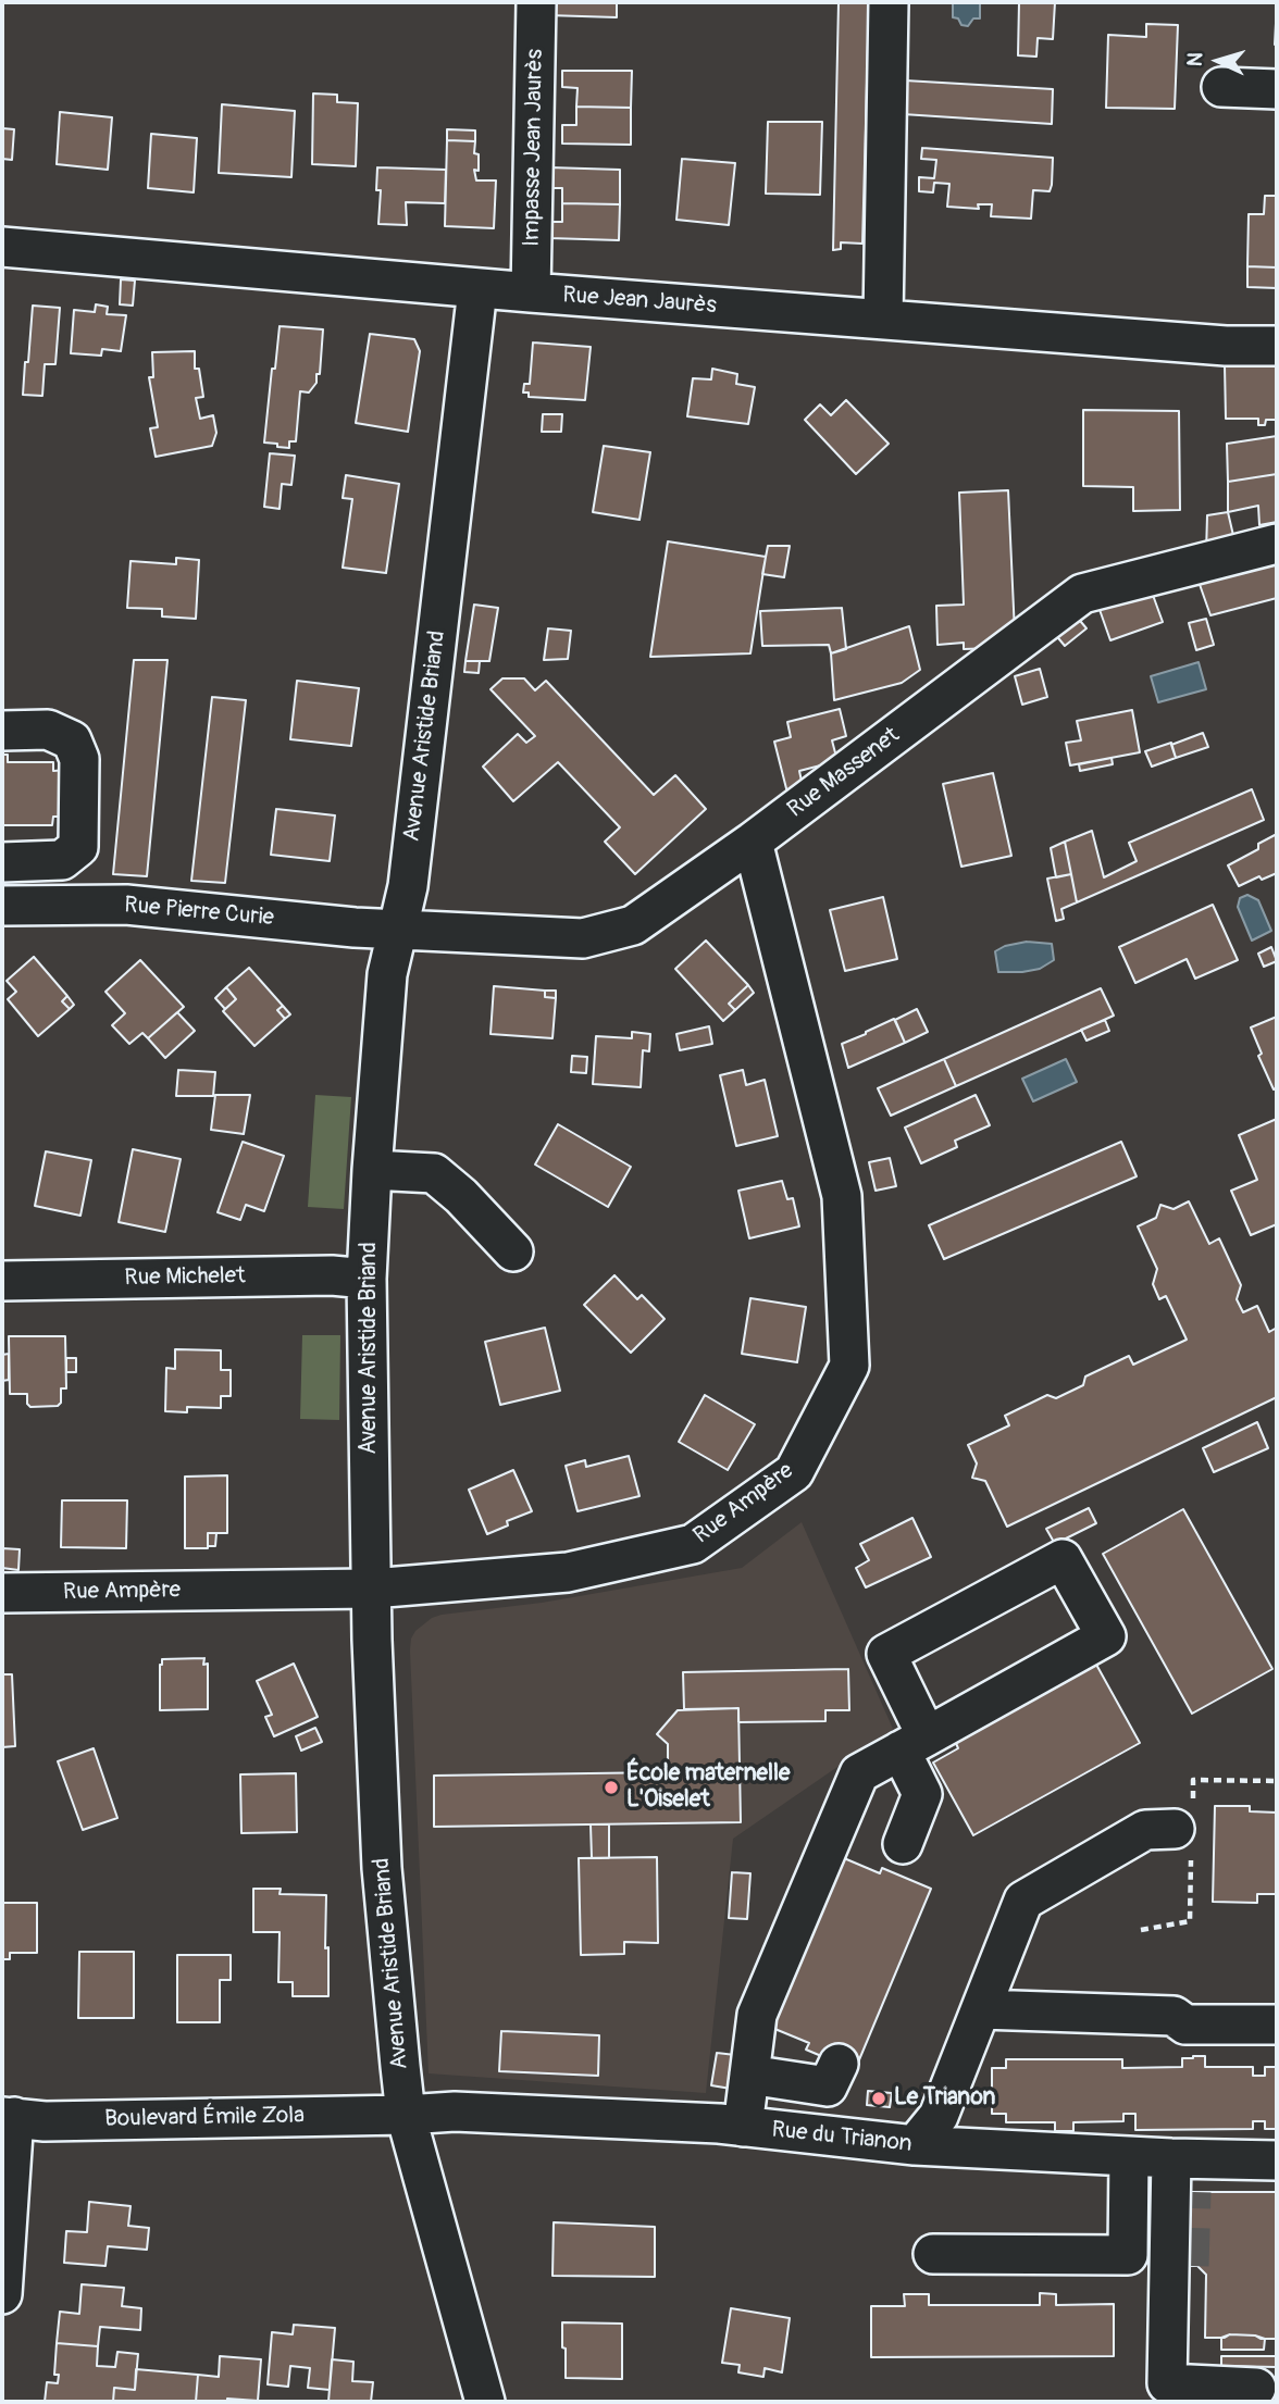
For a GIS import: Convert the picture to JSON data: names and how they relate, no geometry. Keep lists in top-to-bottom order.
{
  "streets": {
    "street": [
      "Impasse Jean Jaurès",
      "Rue Jean Jaurès",
      "Avenue Aristide Briand",
      "Rue Massenet",
      "Rue Pierre Curie",
      "Rue Michelet",
      "Rue Ampère",
      "Boulevard Émile Zola",
      "Rue du Trianon"
    ]
  },
  "crossings": [
    ["Impasse Jean Jaurès", "Rue Jean Jaurès"],
    ["Rue Jean Jaurès", "Avenue Aristide Briand"],
    ["Avenue Aristide Briand", "Rue Massenet"],
    ["Avenue Aristide Briand", "Rue Pierre Curie"],
    ["Avenue Aristide Briand", "Rue Michelet"],
    ["Avenue Aristide Briand", "Rue Ampère"],
    ["Avenue Aristide Briand", "Boulevard Émile Zola"],
    ["Avenue Aristide Briand", "Rue du Trianon"],
    ["Rue Massenet", "Rue Pierre Curie"],
    ["Rue Massenet", "Rue Ampère"],
    ["Boulevard Émile Zola", "Rue du Trianon"]
  ],
  "places": ["École maternelle L'Oiselet", "Le Trianon"],
  "north": "left"
}
